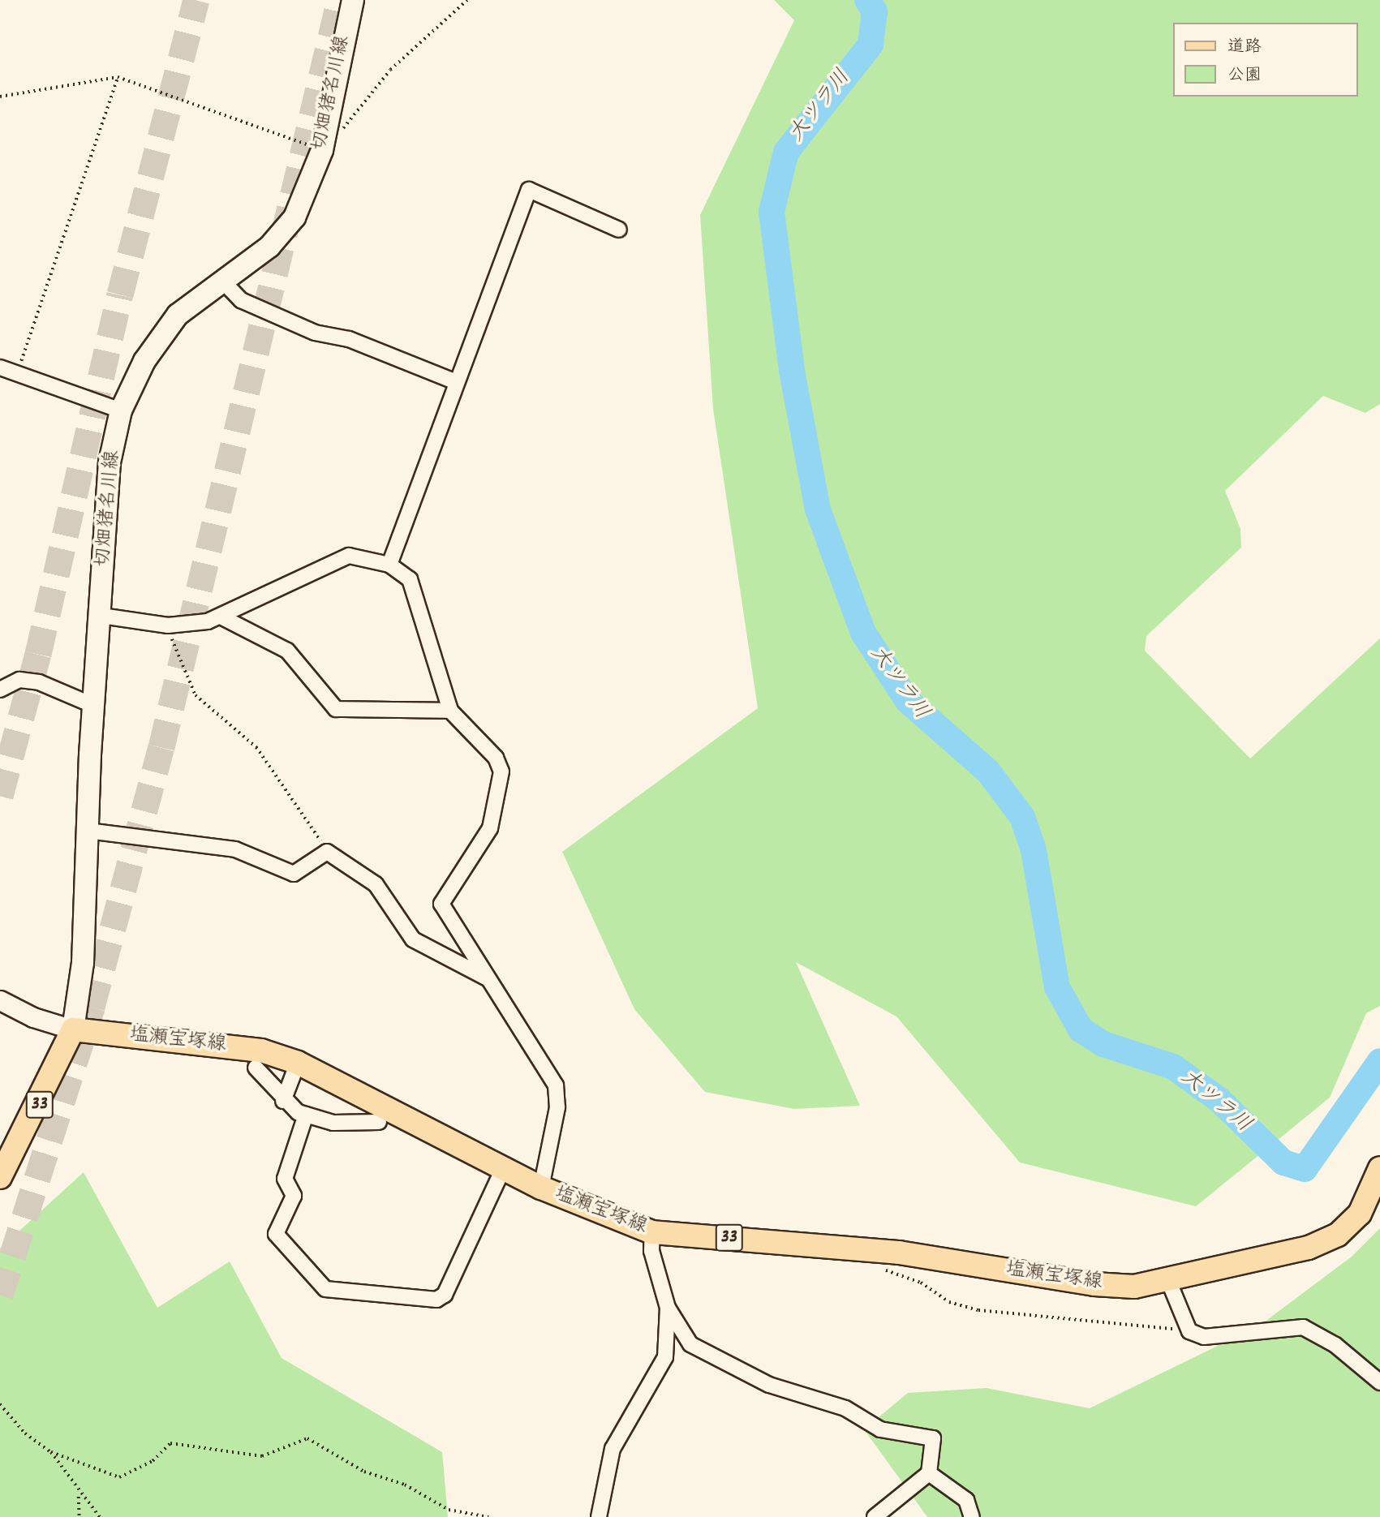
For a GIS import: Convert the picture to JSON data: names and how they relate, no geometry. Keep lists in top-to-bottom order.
{
  "streets": {
    "main road": ["切畑猪名川線", "塩瀬宝塚線", "33"]
  },
  "crossings": [
    ["切畑猪名川線", "塩瀬宝塚線"],
    ["切畑猪名川線", "33"],
    ["塩瀬宝塚線", "33"]
  ],
  "water": ["大ツラ川"],
  "legend": ["道路", "公園"]
}
